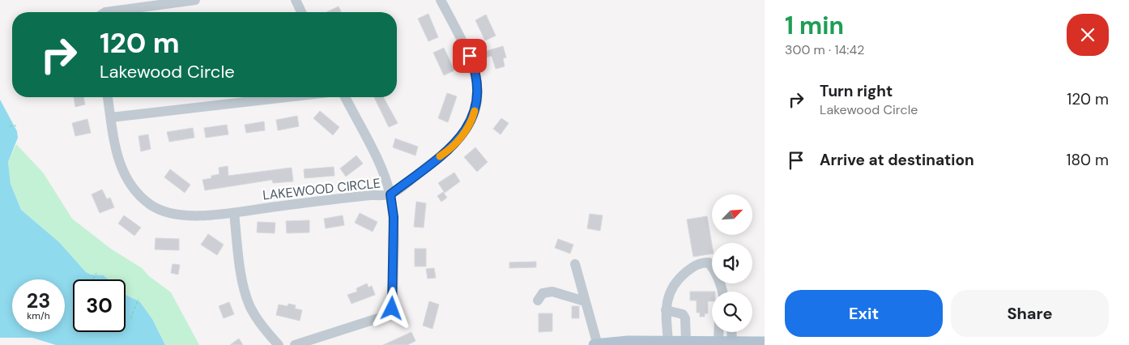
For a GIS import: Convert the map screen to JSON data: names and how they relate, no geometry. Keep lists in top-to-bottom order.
{
  "streets": {
    "street": ["LAKEWOOD CIRCLE"]
  },
  "north": "top right",
  "page": {
    "heading": ["1 min", "300 m · 14:42"],
    "turn": ["120 m", "Lakewood Circle"],
    "list": [
      {
        "name": "Turn right",
        "note": "Lakewood Circle",
        "value": "120 m"
      },
      {
        "name": "Arrive at destination",
        "value": "180 m"
      }
    ],
    "speed": "23 km/h",
    "limit": "30",
    "buttons": ["Exit", "Share"]
  }
}
